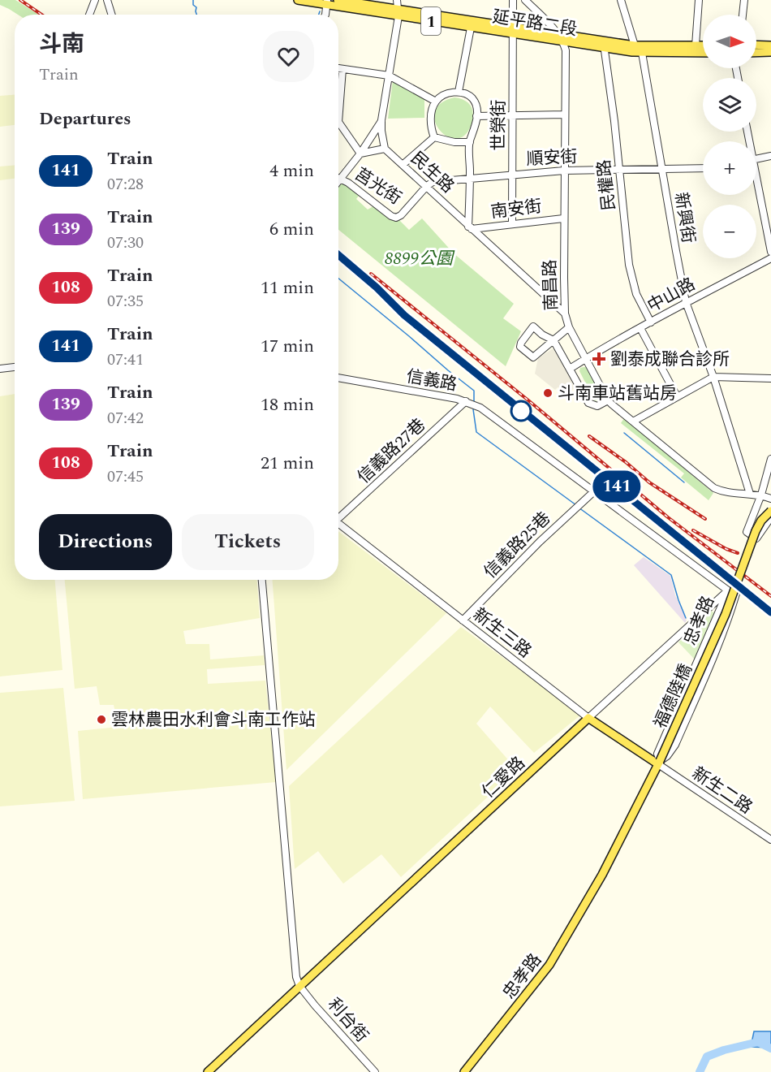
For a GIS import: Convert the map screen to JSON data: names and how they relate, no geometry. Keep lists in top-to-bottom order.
{
  "streets": {
    "main road": [
      "1",
      "延平路二段",
      "忠孝路",
      "新生三路",
      "福德陸橋",
      "仁愛路"
    ],
    "street": [
      "世榮街",
      "順安街",
      "民生路",
      "民權路",
      "莒光街",
      "南安街",
      "新興街",
      "南昌路",
      "中山路",
      "信義路",
      "信義路27巷",
      "信義路25巷",
      "新生二路",
      "利台街"
    ]
  },
  "crossings": [
    ["延平路二段", "世榮街"],
    ["延平路二段", "民權路"],
    ["延平路二段", "新興街"],
    ["延平路二段", "南昌路"],
    ["世榮街", "順安街"],
    ["世榮街", "南安街"],
    ["順安街", "民生路"],
    ["順安街", "民權路"],
    ["順安街", "莒光街"],
    ["順安街", "新興街"],
    ["順安街", "南昌路"],
    ["民生路", "莒光街"],
    ["民生路", "南安街"],
    ["民生路", "南昌路"],
    ["民權路", "中山路"],
    ["南安街", "南昌路"],
    ["新興街", "南昌路"],
    ["新興街", "中山路"],
    ["南昌路", "中山路"],
    ["信義路", "信義路27巷"],
    ["信義路", "信義路25巷"],
    ["信義路", "忠孝路"],
    ["信義路", "仁愛路"],
    ["信義路25巷", "新生三路"],
    ["忠孝路", "新生三路"],
    ["忠孝路", "福德陸橋"],
    ["忠孝路", "仁愛路"],
    ["忠孝路", "新生二路"],
    ["新生三路", "福德陸橋"],
    ["新生三路", "仁愛路"],
    ["新生三路", "新生二路"],
    ["福德陸橋", "新生二路"],
    ["仁愛路", "利台街"]
  ],
  "parks": ["8899公園"],
  "places": {
    "health": ["劉泰成聯合診所"],
    "other": ["斗南車站舊站房", "雲林農田水利會斗南工作站"]
  },
  "north": "right",
  "page": {
    "on_map": "141",
    "map_buttons": ["+", "−"],
    "heading": [
      ["斗南", "Train"],
      "Departures"
    ],
    "list": [
      {
        "mark": "141",
        "name": "Train",
        "note": "07:28",
        "value": "4 min"
      },
      {
        "mark": "139",
        "name": "Train",
        "note": "07:30",
        "value": "6 min"
      },
      {
        "mark": "108",
        "name": "Train",
        "note": "07:35",
        "value": "11 min"
      },
      {
        "mark": "141",
        "name": "Train",
        "note": "07:41",
        "value": "17 min"
      },
      {
        "mark": "139",
        "name": "Train",
        "note": "07:42",
        "value": "18 min"
      },
      {
        "mark": "108",
        "name": "Train",
        "note": "07:45",
        "value": "21 min"
      }
    ],
    "buttons": ["Directions", "Tickets"]
  }
}
